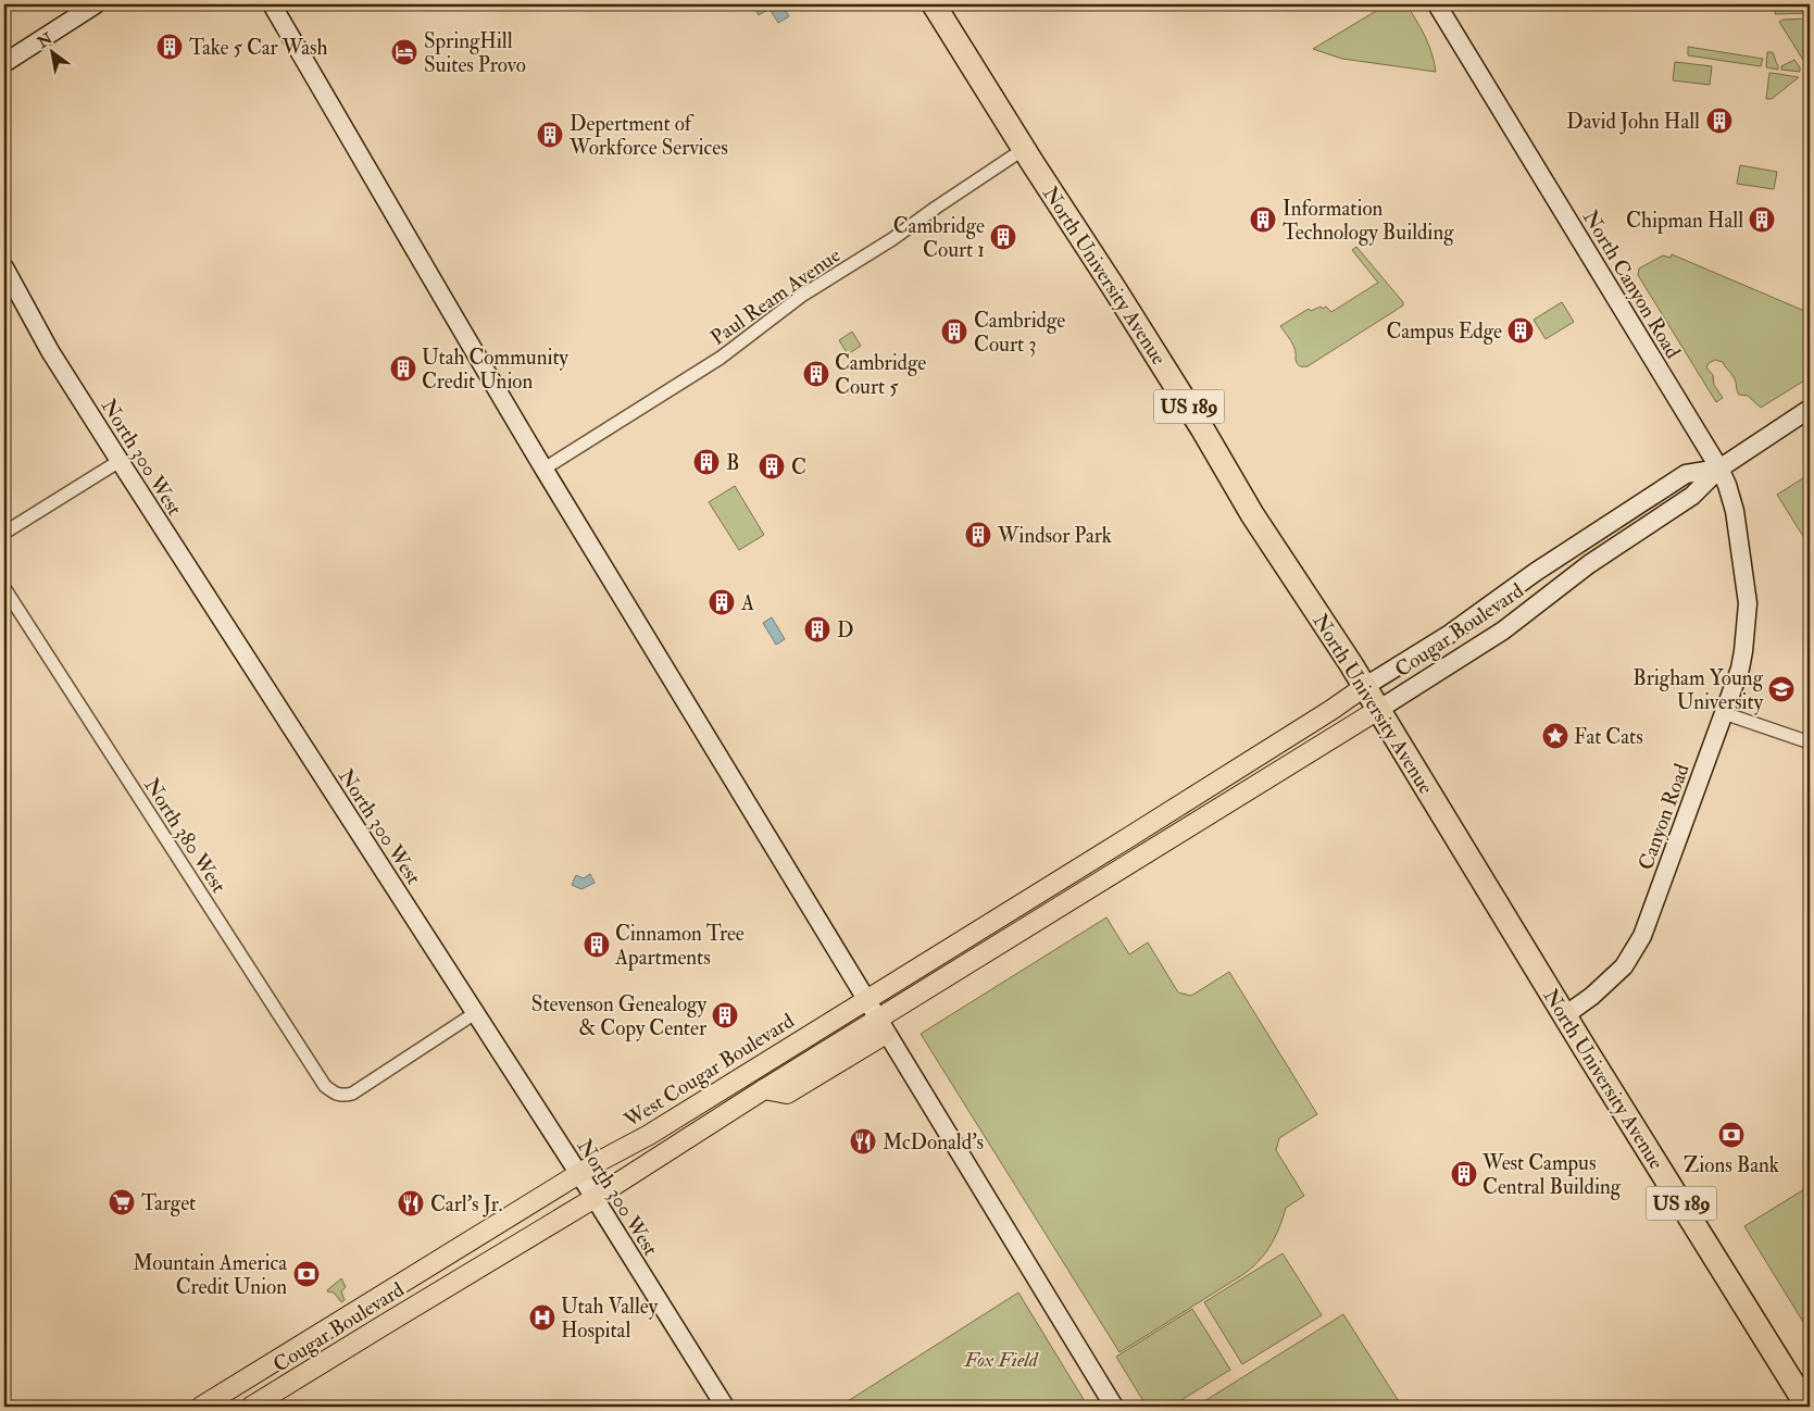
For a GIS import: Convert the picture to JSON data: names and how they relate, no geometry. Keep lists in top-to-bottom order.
{
  "streets": {
    "highway": ["North University Avenue", "US 189"],
    "main road": [
      "North Canyon Road",
      "North 300 West",
      "Cougar Boulevard",
      "Canyon Road",
      "West Cougar Boulevard"
    ],
    "street": ["Paul Ream Avenue", "North 380 West"]
  },
  "crossings": [
    ["North University Avenue", "Paul Ream Avenue"],
    ["North University Avenue", "Cougar Boulevard"],
    ["North University Avenue", "Canyon Road"],
    ["North Canyon Road", "Cougar Boulevard"],
    ["North Canyon Road", "Canyon Road"],
    ["North 300 West", "Cougar Boulevard"],
    ["North 300 West", "North 380 West"],
    ["North 300 West", "West Cougar Boulevard"],
    ["Cougar Boulevard", "West Cougar Boulevard"]
  ],
  "parks": ["Fox Field"],
  "places": {
    "building": [
      "Take 5 Car Wash",
      "David John Hall",
      "Depertment of Workforce Services",
      "Information Technology Building",
      "Chipman Hall",
      "Cambridge Court 1",
      "Campus Edge",
      "Cambridge Court 3",
      "Utah Community Credit Union",
      "Cambridge Court 5",
      "B",
      "C",
      "Windsor Park",
      "A",
      "D",
      "Cinnamon Tree Apartments",
      "Stevenson Genealogy & Copy Center",
      "West Campus Central Building"
    ],
    "hotel": ["SpringHill Suites Provo"],
    "school or university": ["Brigham Young University"],
    "place": ["Fat Cats"],
    "bank": ["Zions Bank", "Mountain America Credit Union"],
    "restaurant": ["McDonald's", "Carl's Jr."],
    "supermarket": ["Target"],
    "hospital": ["Utah Valley Hospital"]
  },
  "north": "top left"
}
